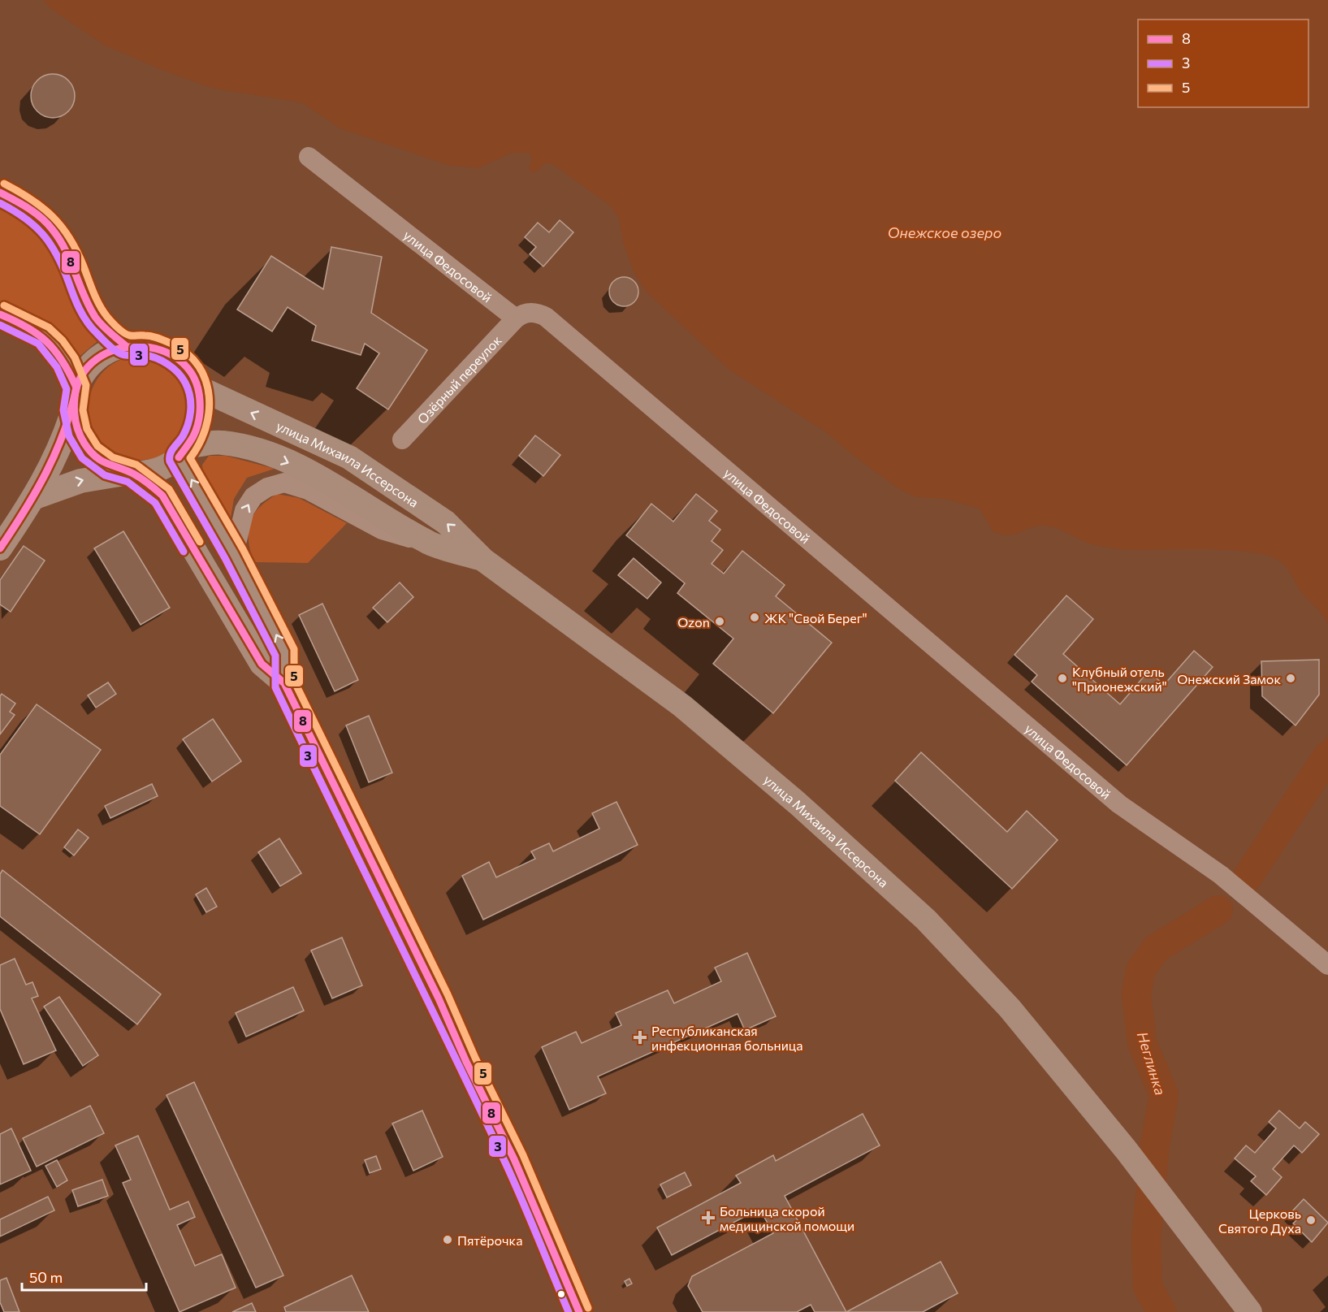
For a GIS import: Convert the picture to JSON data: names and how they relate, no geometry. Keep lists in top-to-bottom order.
{
  "streets": {
    "main road": ["улица Михаила Иссерсона"],
    "street": ["улица Федосовой", "Озёрный переулок"]
  },
  "crossings": [
    ["улица Федосовой", "Озёрный переулок"]
  ],
  "water": ["Онежское озеро", "Неглинка"],
  "places": {
    "other": [
      "ЖК \"Свой Берег\"",
      "Ozon",
      "Клубный отель \"Прионежский\"",
      "Онежский Замок",
      "Церковь Святого Духа",
      "Пятёрочка"
    ],
    "health": ["Республиканская инфекционная больница", "Больница скорой медицинской помощи"]
  },
  "lines": ["transit line 5", "transit line 8", "transit line 3"],
  "legend": ["8", "3", "5"],
  "scale_bar": "50 m"
}
